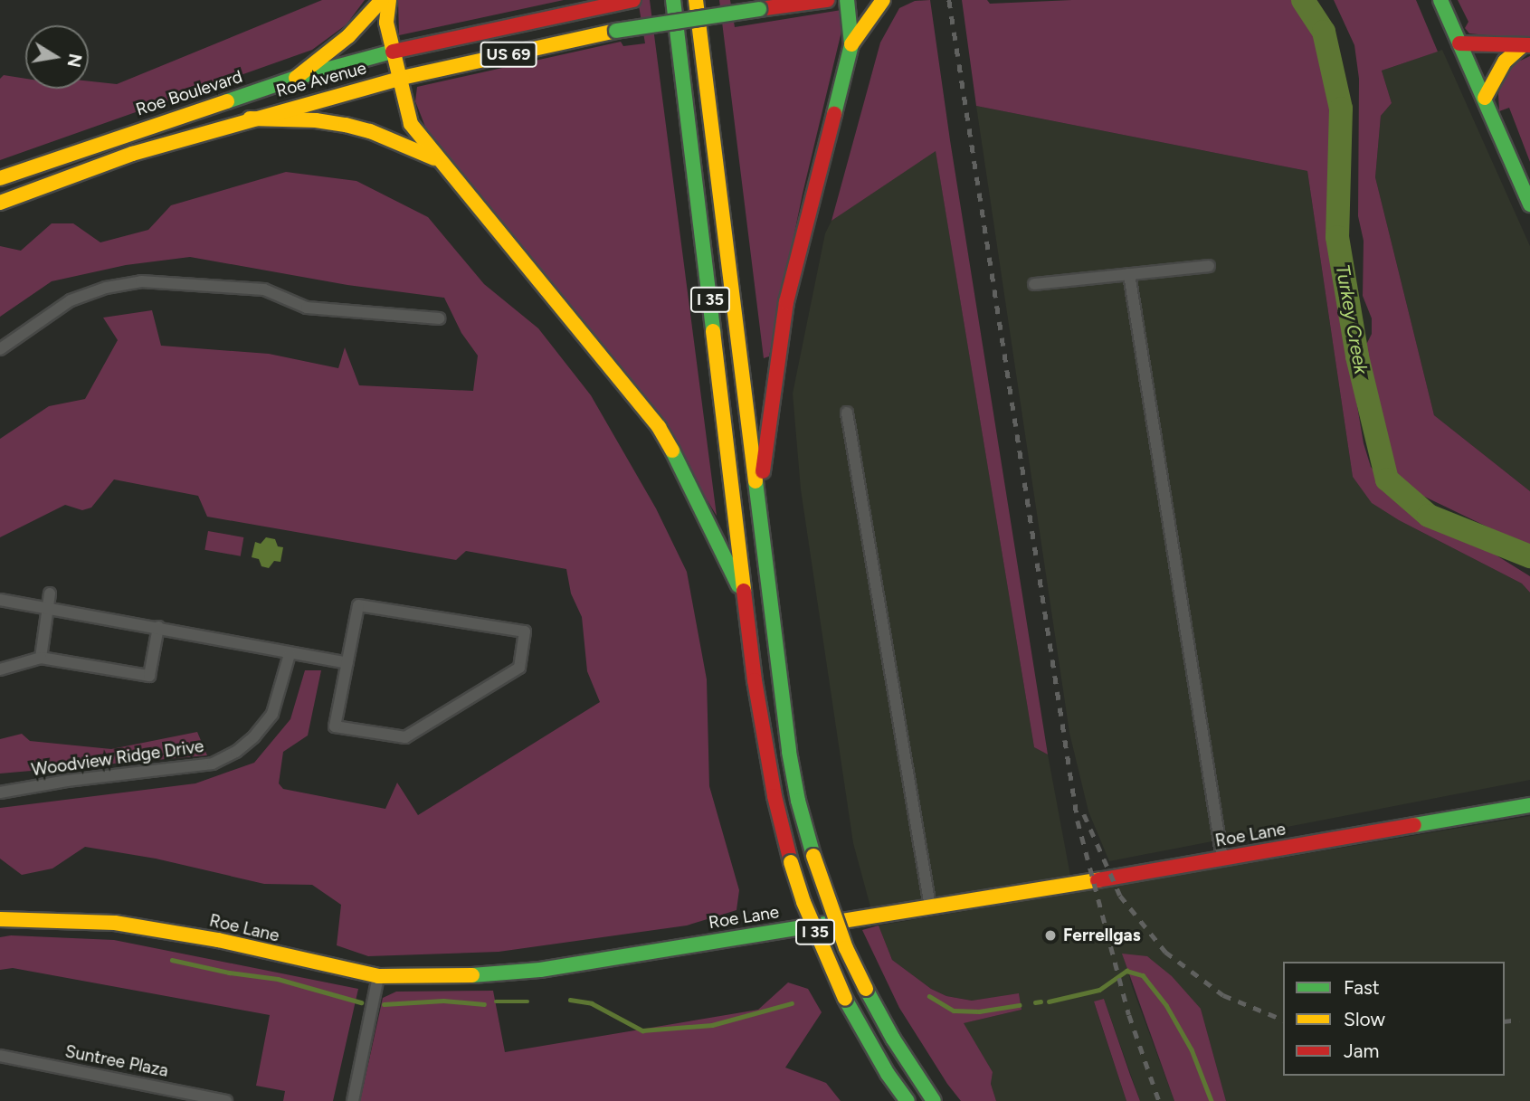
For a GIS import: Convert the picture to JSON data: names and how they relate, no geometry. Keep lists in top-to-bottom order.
{
  "streets": {
    "main road": [
      "US 69",
      "Roe Avenue",
      "Roe Boulevard",
      "I 35",
      "Roe Lane"
    ],
    "street": ["Woodview Ridge Drive", "Suntree Plaza"]
  },
  "crossings": [
    ["US 69", "Roe Avenue"]
  ],
  "water": ["Turkey Creek"],
  "places": ["Ferrellgas"],
  "legend": ["Fast", "Slow", "Jam"],
  "north": "right"
}
